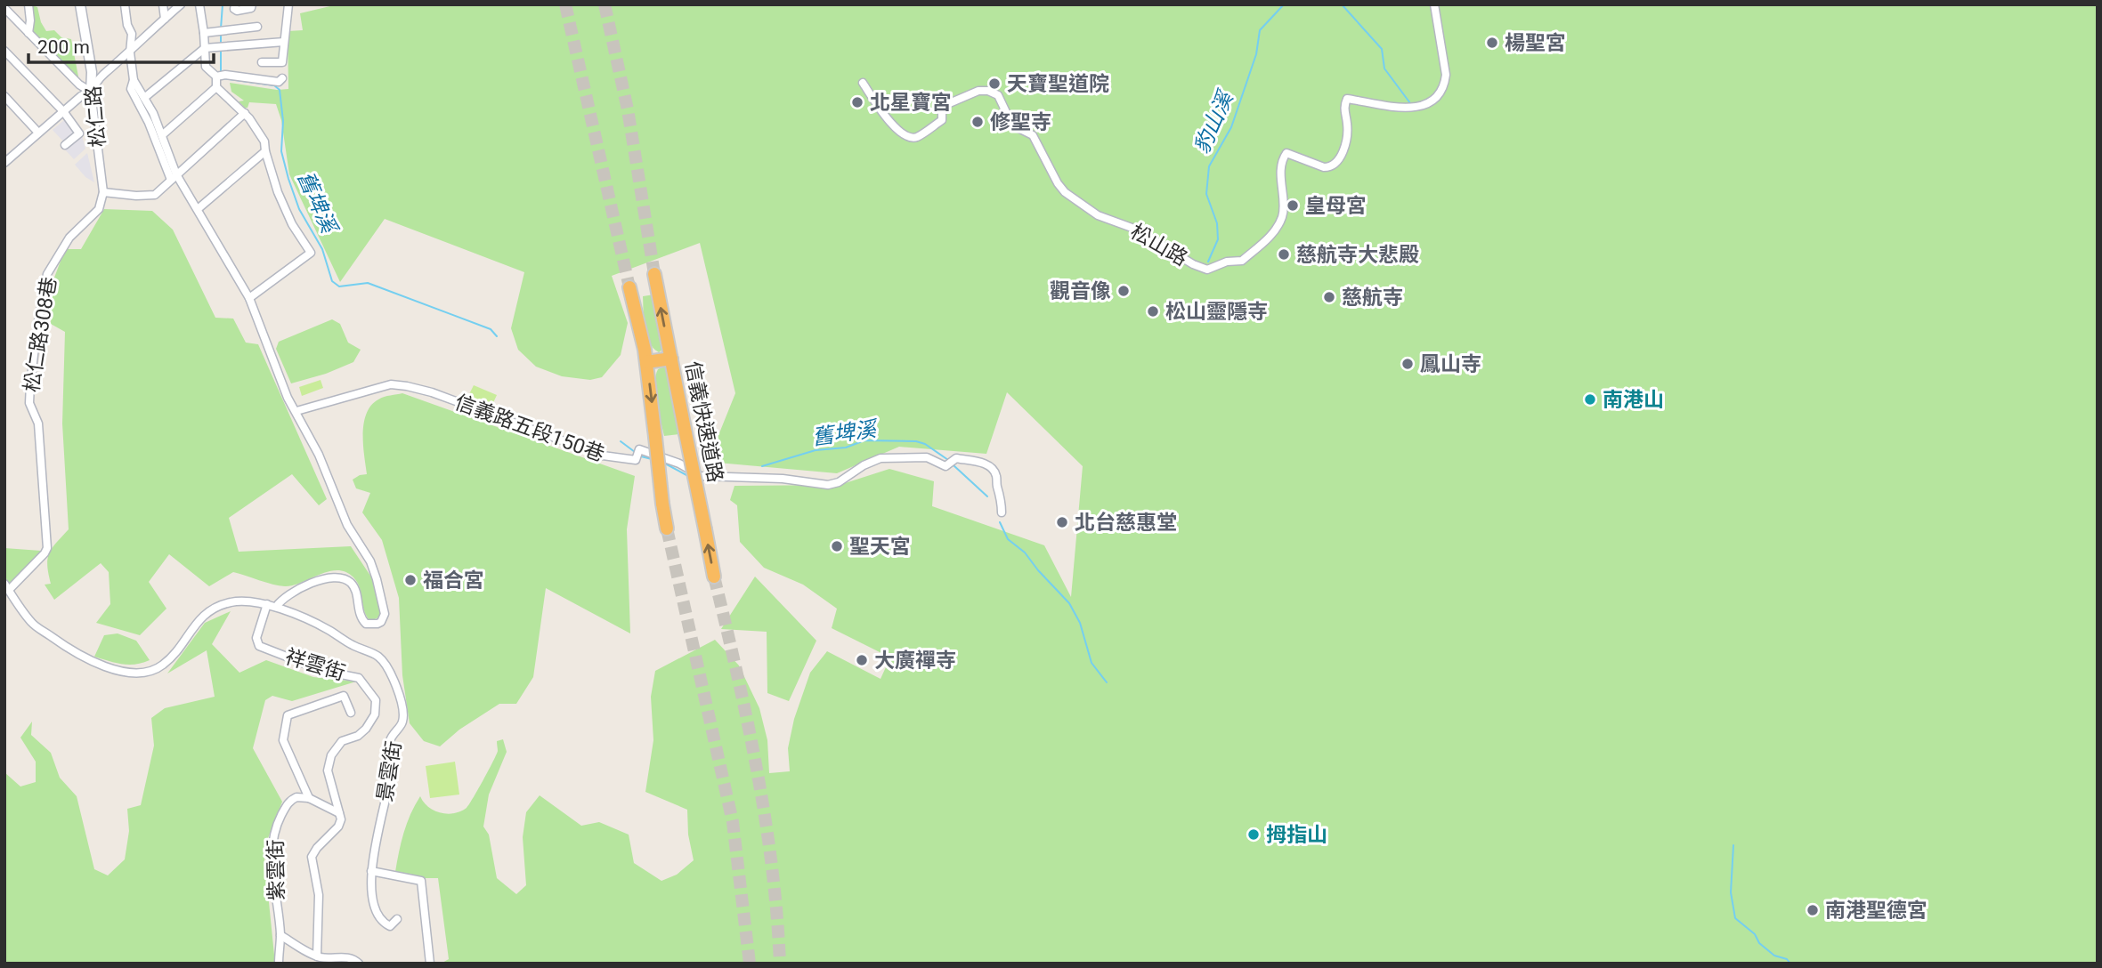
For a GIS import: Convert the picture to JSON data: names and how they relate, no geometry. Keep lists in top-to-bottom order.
{
  "streets": {
    "highway": ["信義快速道路"],
    "street": [
      "松仁路",
      "松山路",
      "松仁路308巷",
      "信義路五段150巷",
      "祥雲街",
      "景雲街",
      "紫雲街"
    ]
  },
  "crossings": [
    ["松仁路", "松仁路308巷"],
    ["松仁路308巷", "景雲街"],
    ["祥雲街", "景雲街"]
  ],
  "water": ["豹山溪", "舊埤溪"],
  "places": [
    "楊聖宮",
    "天寶聖道院",
    "北星寶宮",
    "修聖寺",
    "皇母宮",
    "慈航寺大悲殿",
    "觀音像",
    "慈航寺",
    "松山靈隱寺",
    "鳳山寺",
    "南港山",
    "北台慈惠堂",
    "聖天宮",
    "福合宮",
    "大廣禪寺",
    "拇指山",
    "南港聖德宮"
  ],
  "scale_bar": "200 m"
}
